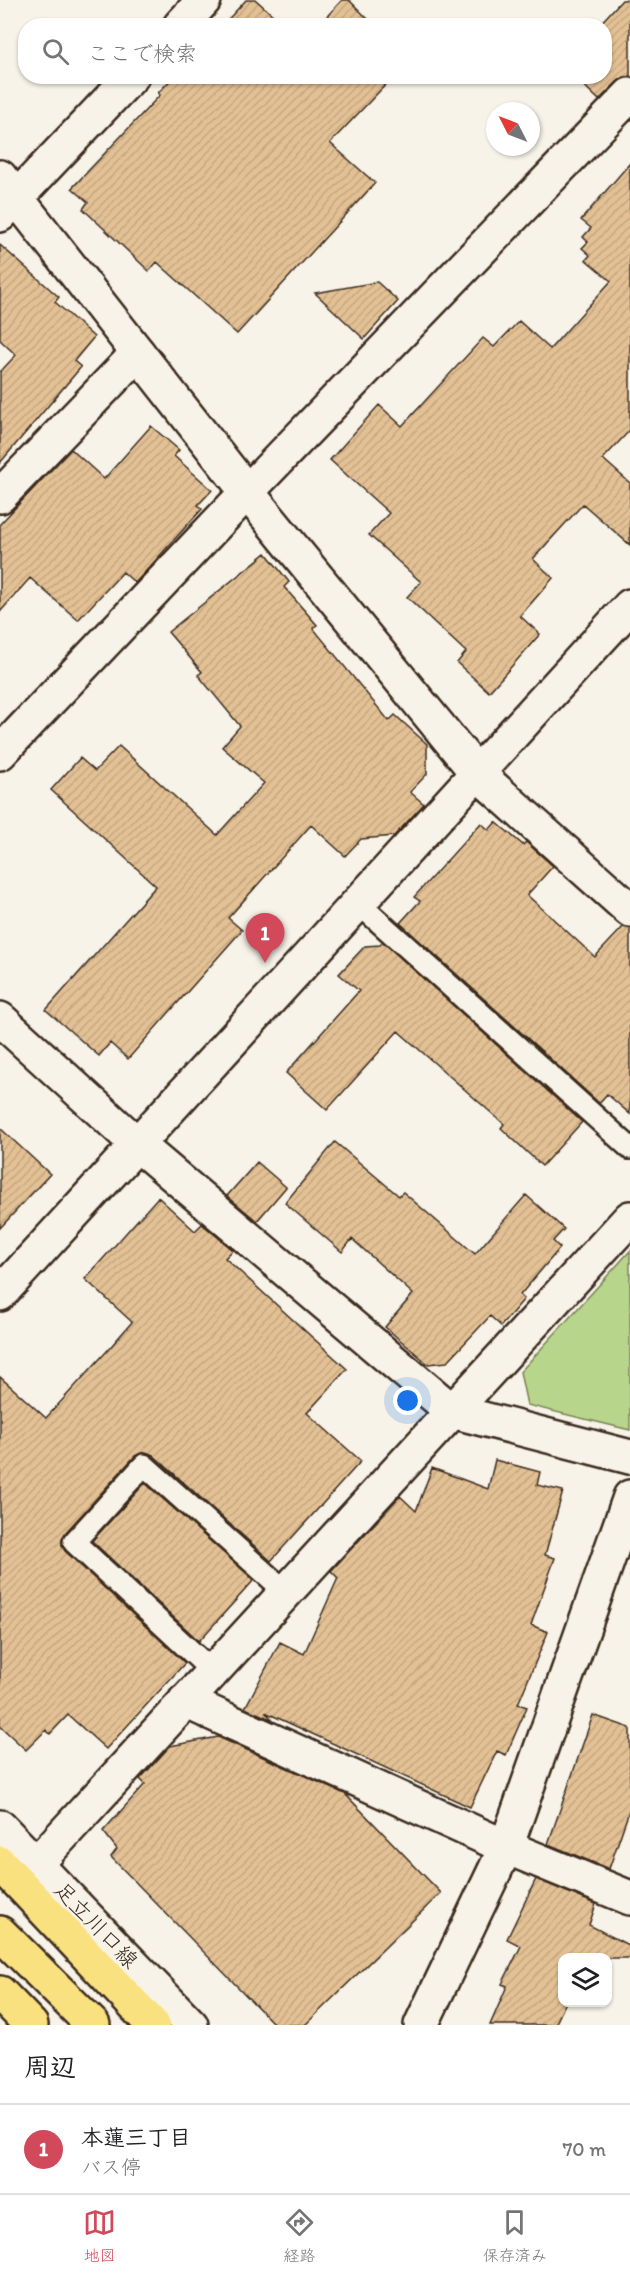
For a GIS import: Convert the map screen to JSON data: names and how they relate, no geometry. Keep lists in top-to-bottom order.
{
  "streets": {
    "street": ["足立川口線"]
  },
  "north": "top left",
  "page": {
    "search": "ここで検索",
    "pins": "1",
    "heading": "周辺",
    "list": [
      {
        "mark": "1",
        "name": "本蓮三丁目",
        "note": "バス停",
        "value": "70 m"
      }
    ],
    "nav": ["地図", "経路", "保存済み"]
  }
}
